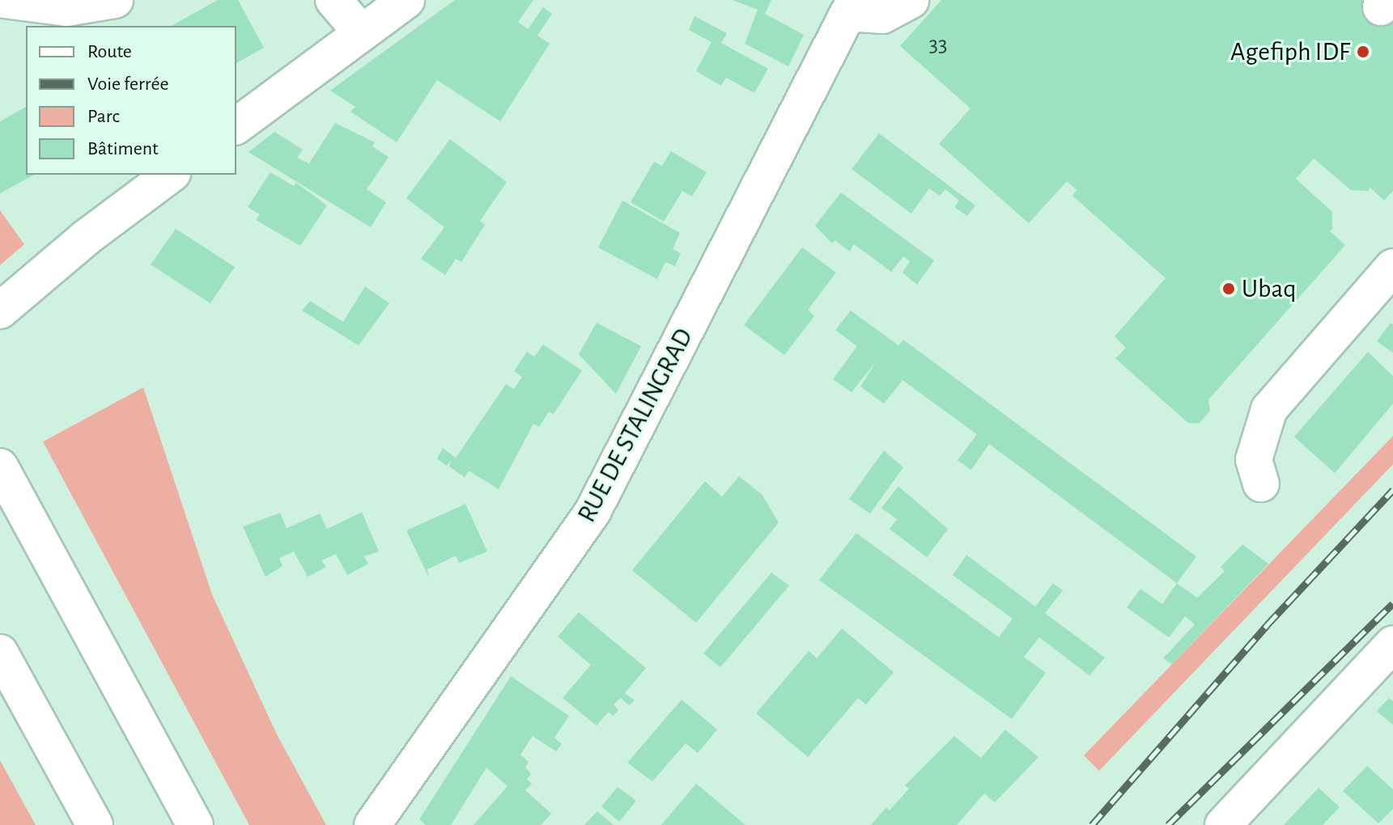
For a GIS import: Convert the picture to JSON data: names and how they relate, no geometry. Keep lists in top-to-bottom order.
{
  "streets": {
    "main road": ["RUE DE STALINGRAD"]
  },
  "places": ["Agefiph IDF", "Ubaq"],
  "house_numbers": ["33"],
  "legend": [
    "Route",
    "Voie ferrée",
    "Parc",
    "Bâtiment"
  ]
}
